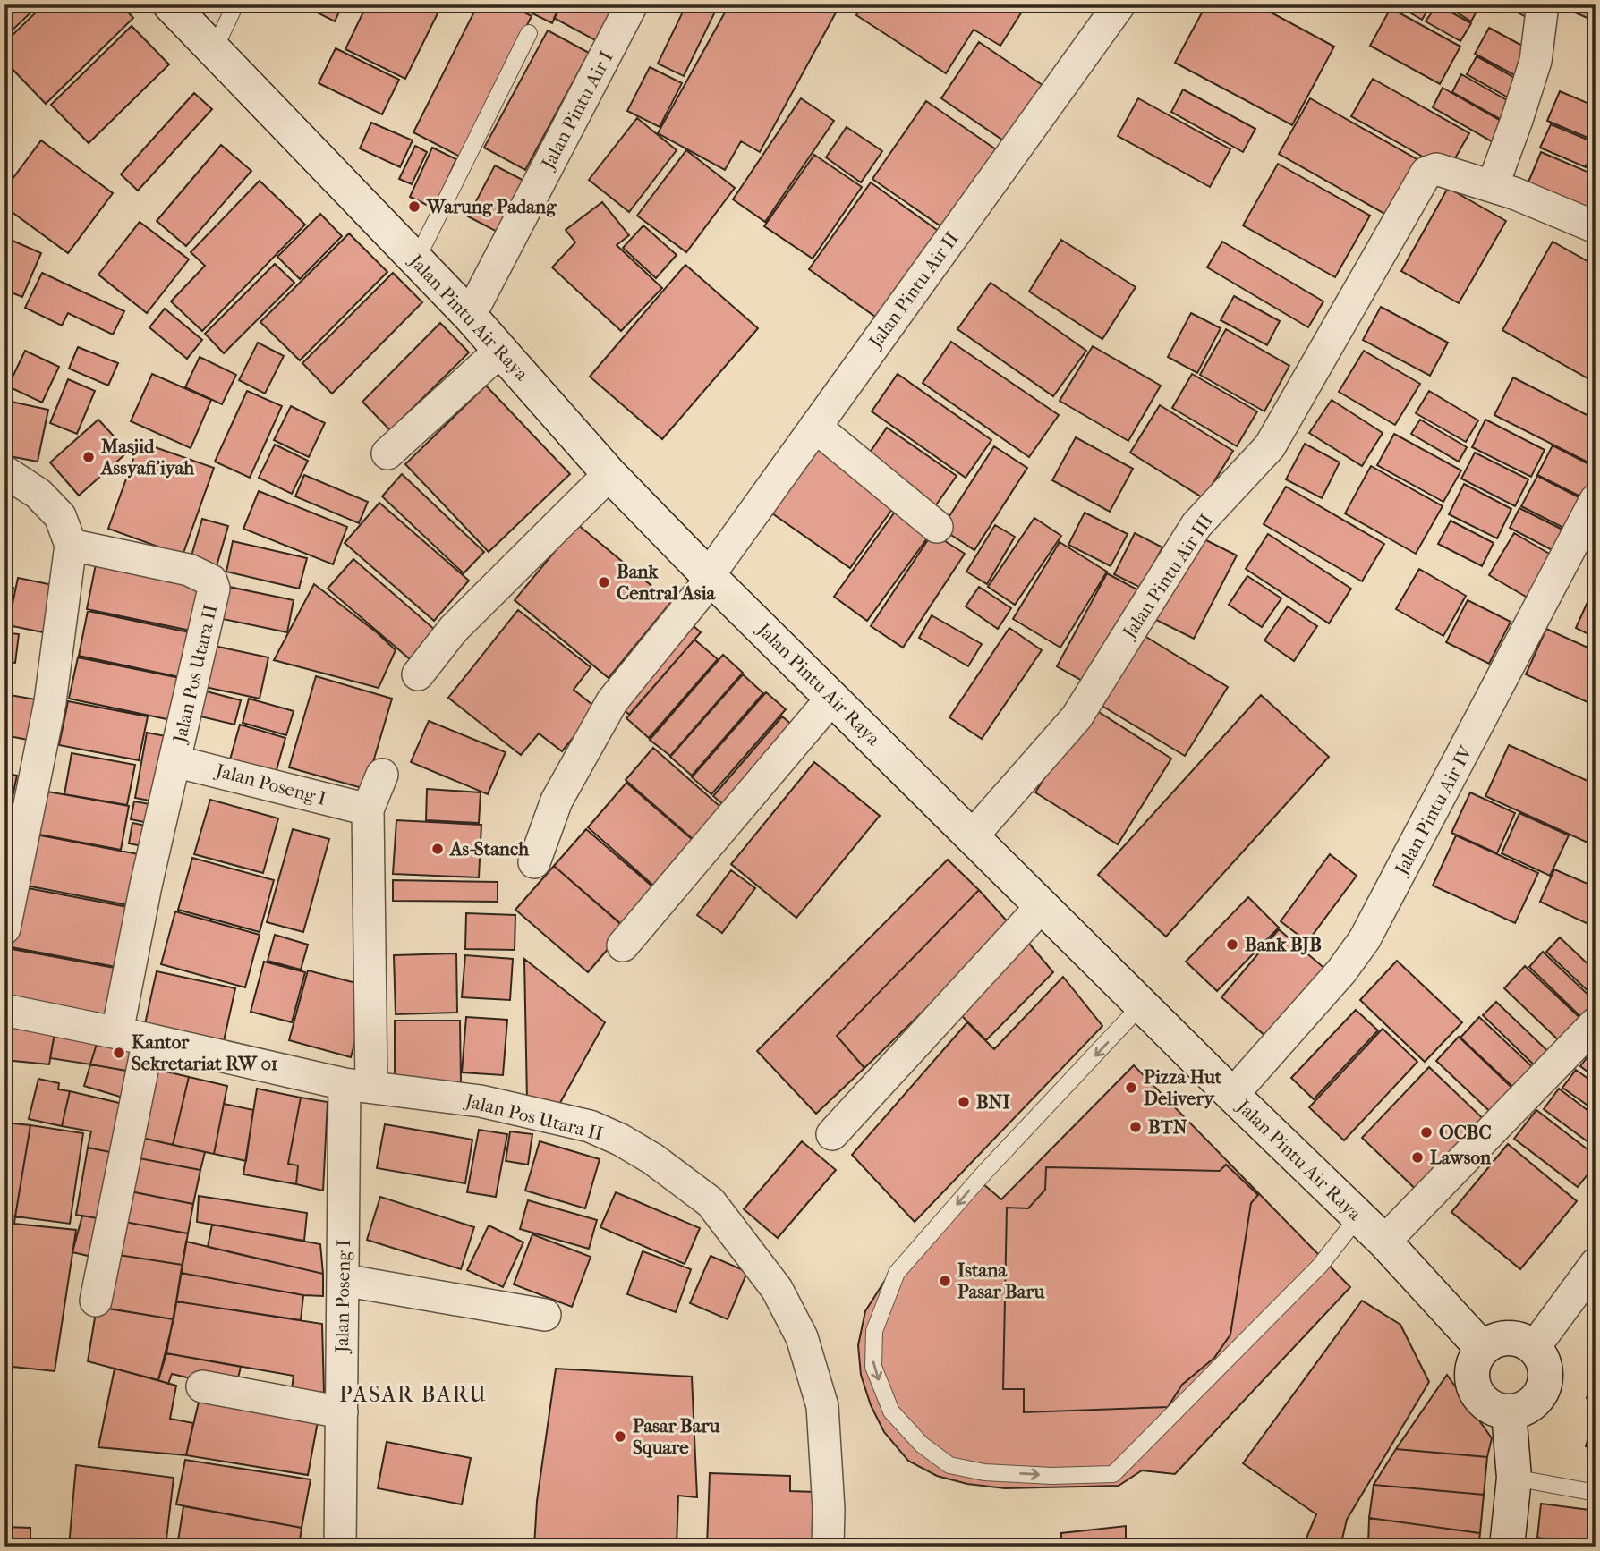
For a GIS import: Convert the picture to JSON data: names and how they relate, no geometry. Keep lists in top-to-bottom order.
{
  "streets": {
    "street": [
      "Jalan Pintu Air I",
      "Jalan Pintu Air II",
      "Jalan Pintu Air Raya",
      "Jalan Pintu Air III",
      "Jalan Pos Utara II",
      "Jalan Poseng I",
      "Jalan Pintu Air IV"
    ]
  },
  "crossings": [
    ["Jalan Pintu Air I", "Jalan Pintu Air Raya"],
    ["Jalan Pintu Air II", "Jalan Pintu Air Raya"],
    ["Jalan Pintu Air Raya", "Jalan Pintu Air III"],
    ["Jalan Pintu Air Raya", "Jalan Pintu Air IV"],
    ["Jalan Pos Utara II", "Jalan Poseng I"]
  ],
  "districts": ["PASAR BARU"],
  "places": [
    "Warung Padang",
    "Masjid Assyafi'iyah",
    "Bank Central Asia",
    "As-Stanch",
    "Bank BJB",
    "Kantor Sekretariat RW 01",
    "Pizza Hut Delivery",
    "BNI",
    "BTN",
    "OCBC",
    "Lawson",
    "Istana Pasar Baru",
    "Pasar Baru Square"
  ]
}
